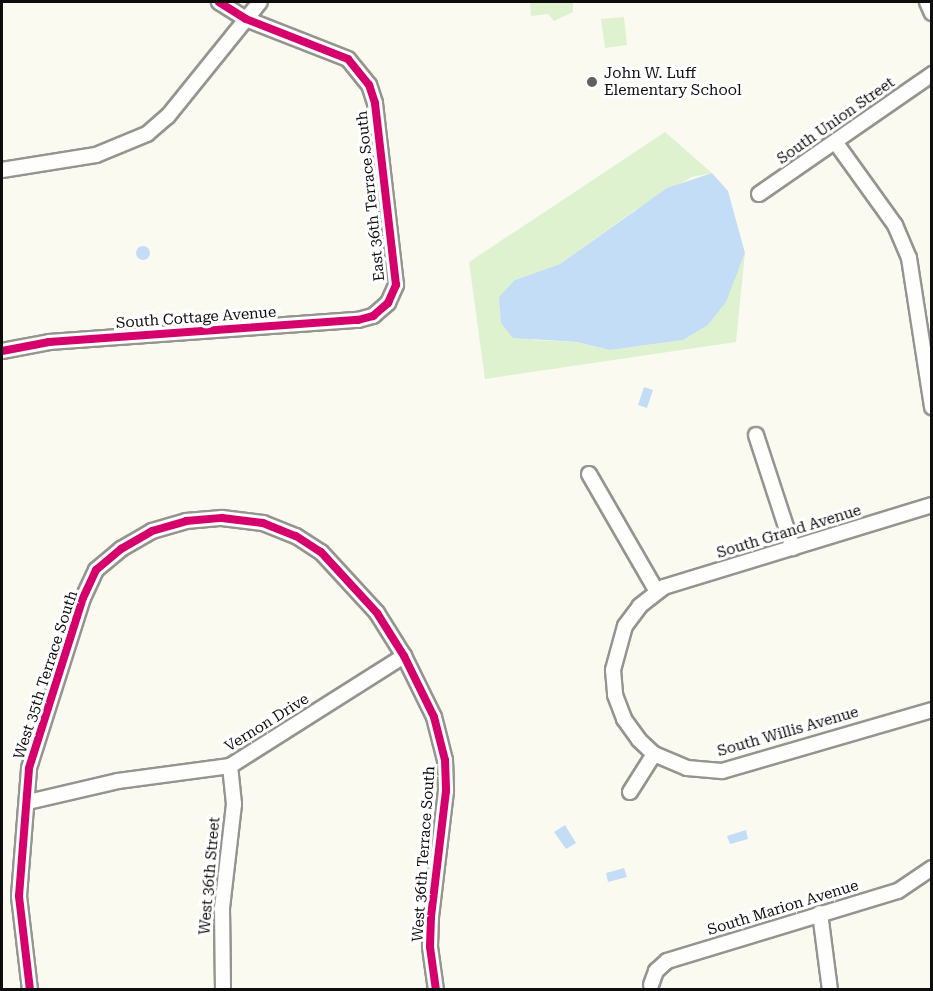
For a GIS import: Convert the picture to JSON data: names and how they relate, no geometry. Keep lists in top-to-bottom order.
{
  "streets": {
    "street": [
      "South Union Street",
      "East 36th Terrace South",
      "South Cottage Avenue",
      "South Grand Avenue",
      "West 35th Terrace South",
      "Vernon Drive",
      "South Willis Avenue",
      "West 36th Terrace South",
      "West 36th Street",
      "South Marion Avenue"
    ]
  },
  "crossings": [
    ["East 36th Terrace South", "South Cottage Avenue"],
    ["West 35th Terrace South", "Vernon Drive"],
    ["West 35th Terrace South", "West 36th Terrace South"],
    ["Vernon Drive", "West 36th Terrace South"],
    ["Vernon Drive", "West 36th Street"]
  ],
  "places": ["John W. Luff Elementary School"]
}
